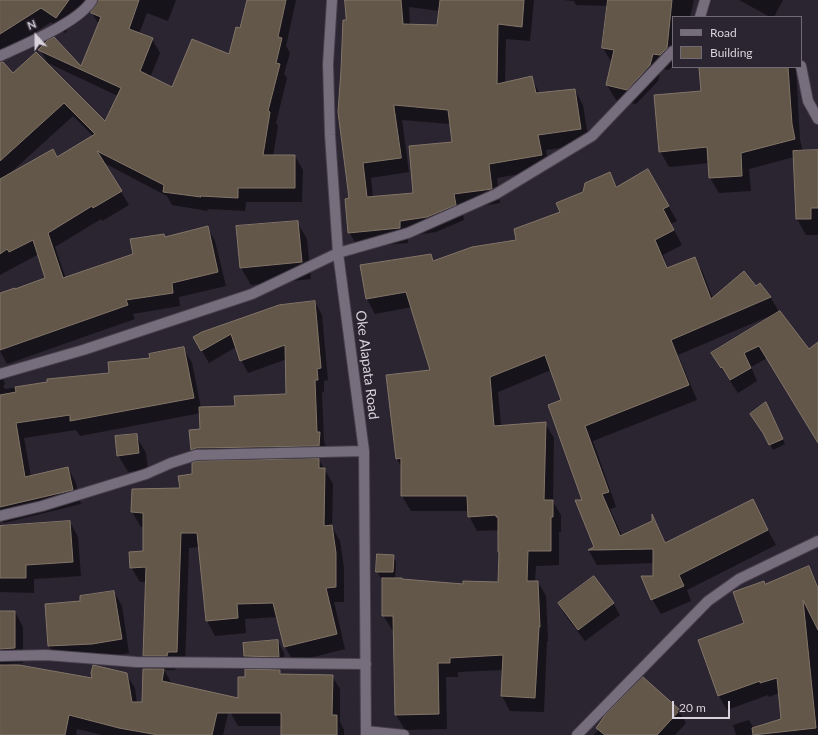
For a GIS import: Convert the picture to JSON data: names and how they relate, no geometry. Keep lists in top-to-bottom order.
{
  "streets": {
    "street": ["Oke Alapata Road"]
  },
  "legend": ["Road", "Building"],
  "scale_bar": "20 m",
  "north": "top"
}
